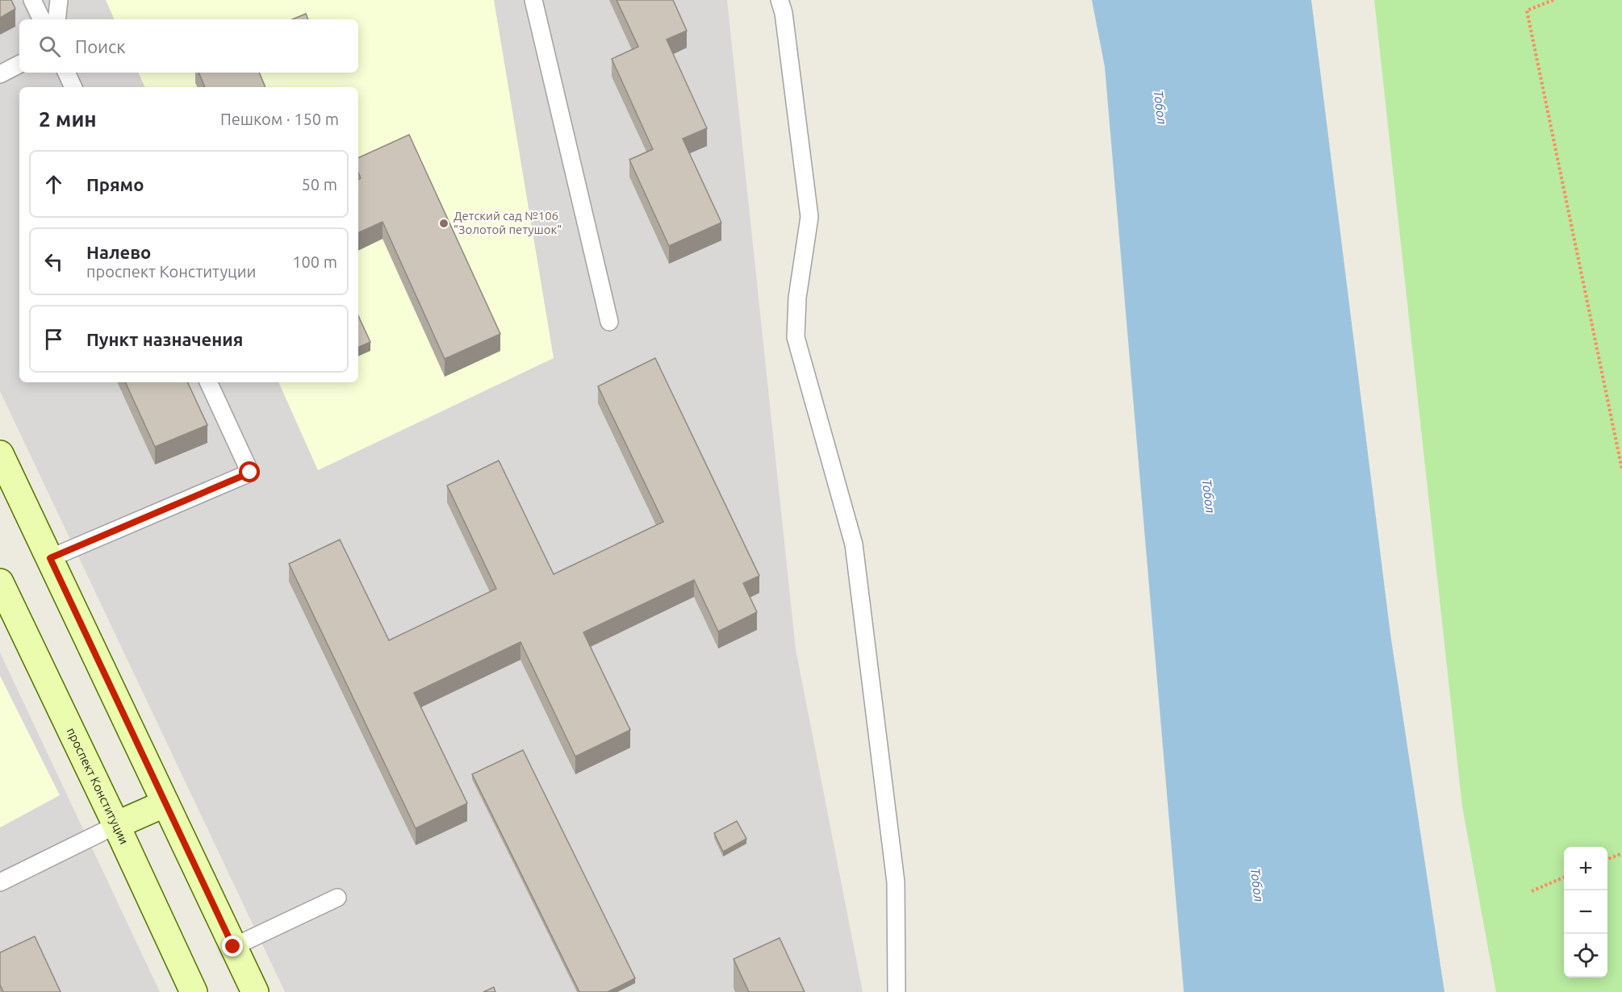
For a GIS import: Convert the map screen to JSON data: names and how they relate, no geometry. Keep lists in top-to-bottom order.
{
  "streets": {
    "main road": ["проспект Конституции"]
  },
  "water": ["Тобол"],
  "places": ["Детский сад №106 \"Золотой петушок\""],
  "page": {
    "search": "Поиск",
    "heading": ["2 мин", "Пешком · 150 m"],
    "list": [
      ["Прямо", "50 m"],
      ["Налево", "проспект Конституции", "100 m"],
      "Пункт назначения"
    ],
    "map_buttons": ["+", "−"]
  }
}
